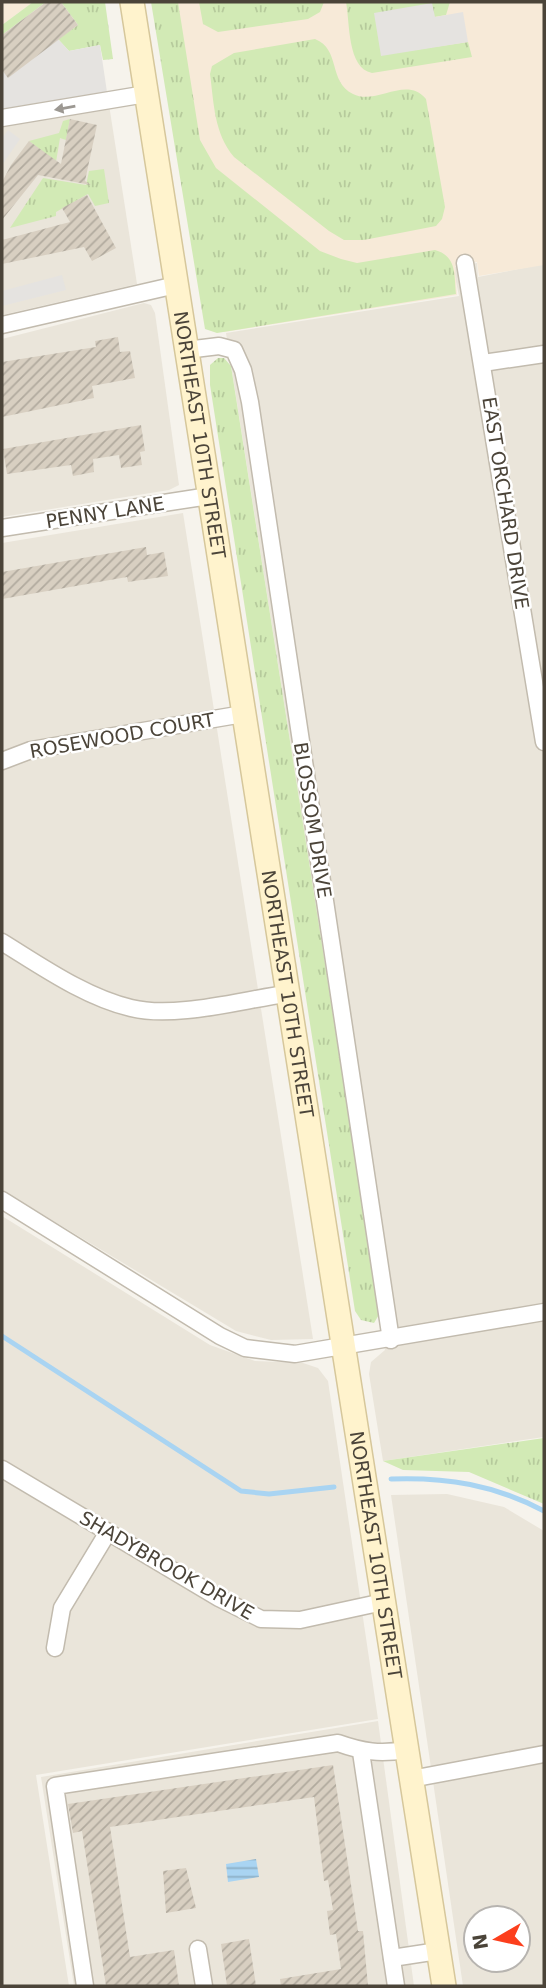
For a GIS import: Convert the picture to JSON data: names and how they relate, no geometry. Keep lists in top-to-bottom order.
{
  "streets": {
    "main road": ["NORTHEAST 10TH STREET"],
    "street": [
      "EAST ORCHARD DRIVE",
      "PENNY LANE",
      "ROSEWOOD COURT",
      "BLOSSOM DRIVE",
      "SHADYBROOK DRIVE"
    ]
  },
  "crossings": [
    ["NORTHEAST 10TH STREET", "PENNY LANE"],
    ["NORTHEAST 10TH STREET", "ROSEWOOD COURT"],
    ["NORTHEAST 10TH STREET", "BLOSSOM DRIVE"],
    ["NORTHEAST 10TH STREET", "SHADYBROOK DRIVE"]
  ],
  "north": "left"
}
